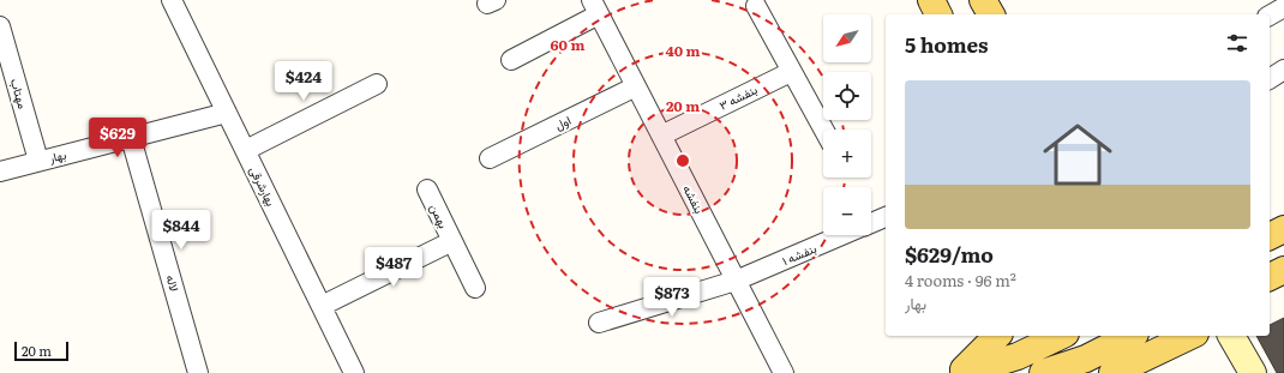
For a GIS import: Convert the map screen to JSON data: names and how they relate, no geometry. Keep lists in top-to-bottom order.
{
  "streets": {
    "street": [
      "مهتاب",
      "بنفشه ۳",
      "اول",
      "بهار",
      "بهارشرقی",
      "بنفشه",
      "بهمن",
      "بنفشه ۱",
      "لاله"
    ]
  },
  "crossings": [
    ["مهتاب", "بهار"],
    ["بنفشه ۳", "بنفشه"],
    ["اول", "بنفشه"],
    ["بهار", "بهارشرقی"],
    ["بهار", "لاله"],
    ["بهارشرقی", "بهمن"],
    ["بنفشه", "بنفشه ۱"]
  ],
  "scale_bar": "20 m",
  "north": "bottom left",
  "page": {
    "map_buttons": ["+", "−"],
    "heading": "5 homes",
    "price": [
      "$424",
      "$629",
      "$844",
      "$487",
      "$873"
    ],
    "list": [
      {
        "name": "$629/mo",
        "note": "4 rooms · 96 m² · بهار"
      }
    ],
    "scale": "20 m"
  },
  "rings": ["60 m", "40 m", "20 m"]
}
